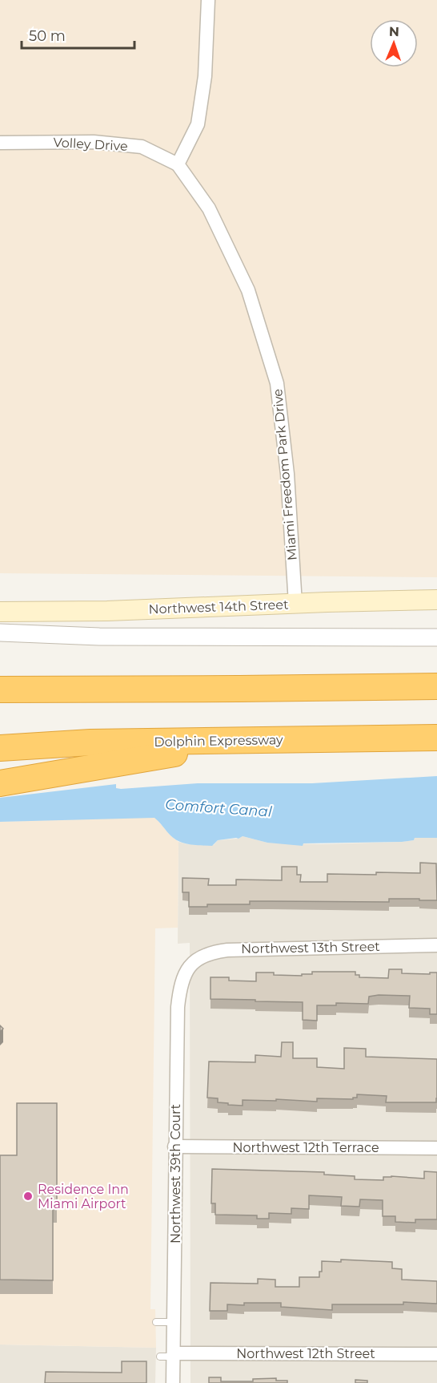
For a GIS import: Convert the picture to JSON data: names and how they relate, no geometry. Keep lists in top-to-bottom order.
{
  "streets": {
    "highway": ["Dolphin Expressway"],
    "main road": ["Northwest 14th Street"],
    "street": [
      "Volley Drive",
      "Miami Freedom Park Drive",
      "Northwest 13th Street",
      "Northwest 12th Terrace",
      "Northwest 39th Court",
      "Northwest 12th Street"
    ]
  },
  "crossings": [
    ["Volley Drive", "Miami Freedom Park Drive"],
    ["Miami Freedom Park Drive", "Northwest 14th Street"],
    ["Northwest 13th Street", "Northwest 39th Court"],
    ["Northwest 12th Terrace", "Northwest 39th Court"],
    ["Northwest 39th Court", "Northwest 12th Street"]
  ],
  "water": ["Comfort Canal"],
  "places": ["Residence Inn Miami Airport"],
  "scale_bar": "50 m",
  "north": "top"
}
